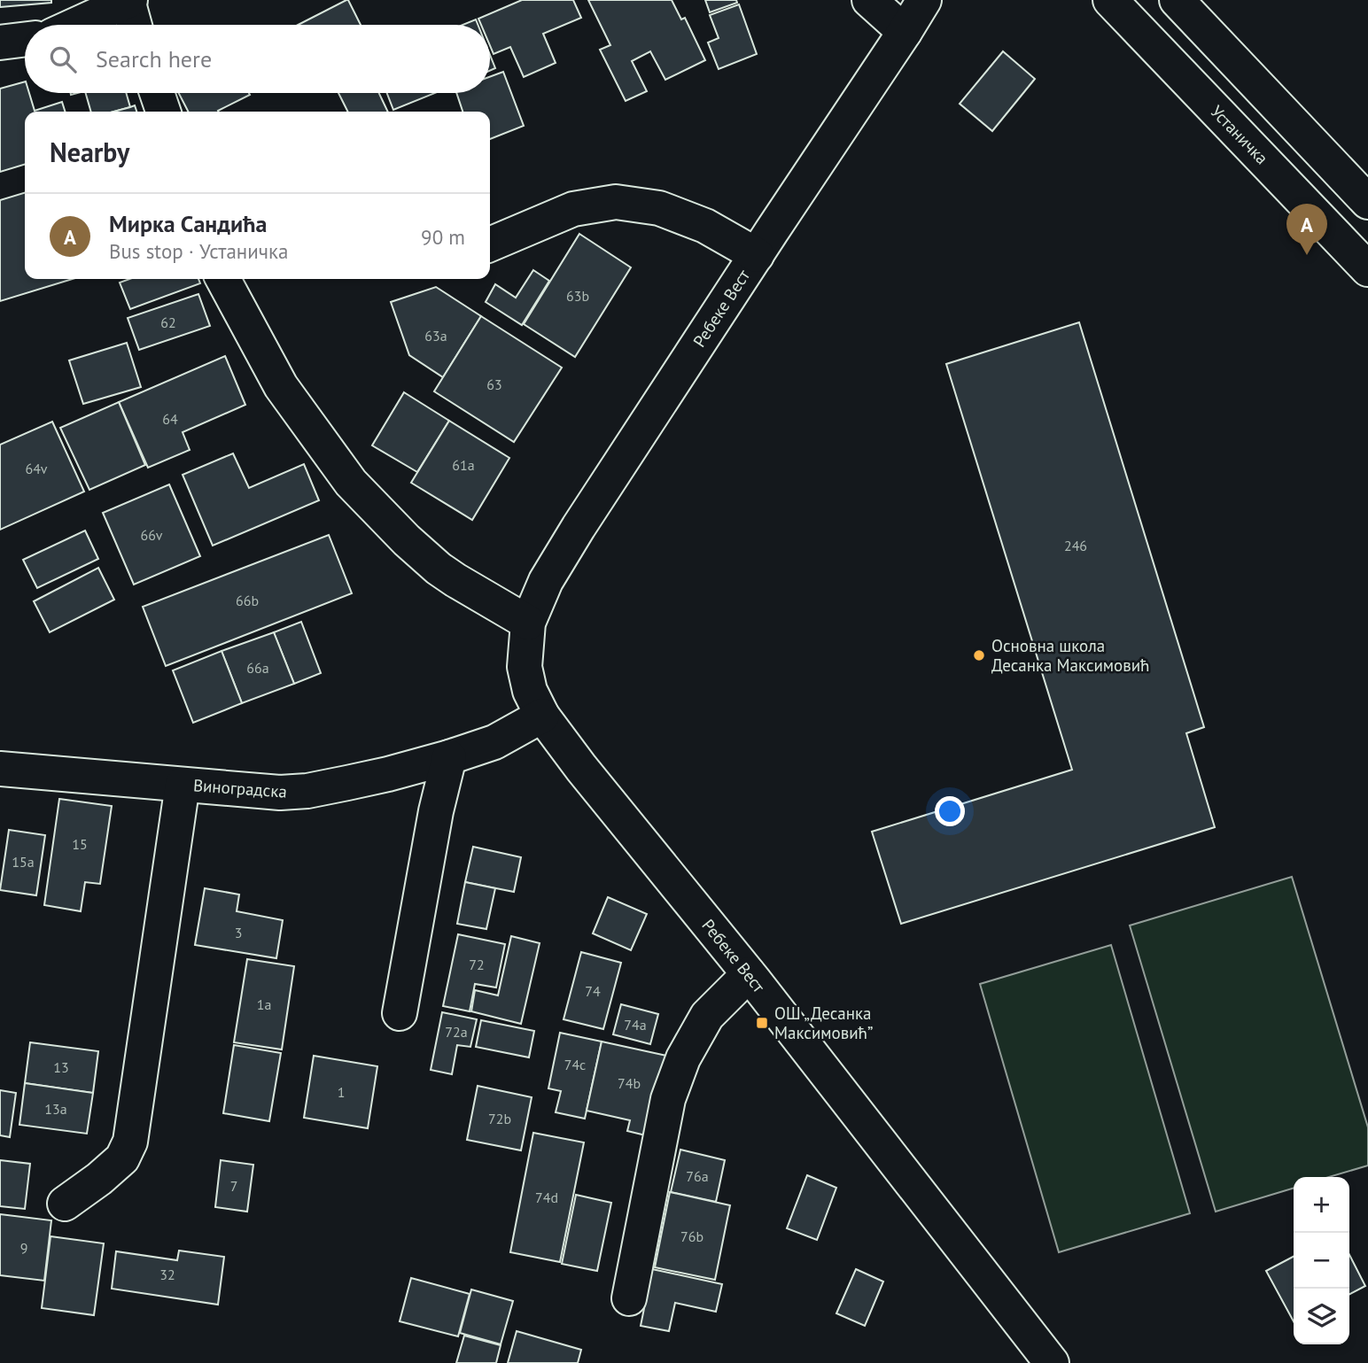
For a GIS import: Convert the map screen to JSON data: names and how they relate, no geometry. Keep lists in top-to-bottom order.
{
  "streets": {
    "street": ["Устаничка", "Ребеке Вест", "Виноградска"]
  },
  "crossings": [
    ["Ребеке Вест", "Виноградска"]
  ],
  "places": {
    "other": ["Основна школа Десанка Максимовић"],
    "transit": ["ОШ „Десанка Максимовић”"]
  },
  "house_numbers": [
    "63b",
    "62",
    "63a",
    "63",
    "64",
    "61a",
    "64v",
    "66v",
    "246",
    "66b",
    "66a",
    "15",
    "15a",
    "3",
    "72",
    "74",
    "1a",
    "74a",
    "72a",
    "74c",
    "13",
    "74b",
    "1",
    "13a",
    "72b",
    "76a",
    "7",
    "74d",
    "76b",
    "9",
    "32"
  ],
  "page": {
    "search": "Search here",
    "heading": "Nearby",
    "list": [
      {
        "mark": "A",
        "name": "Мирка Сандића",
        "note": "Bus stop · Устаничка",
        "value": "90 m"
      }
    ],
    "pins": "A",
    "map_buttons": ["+", "−"]
  }
}
